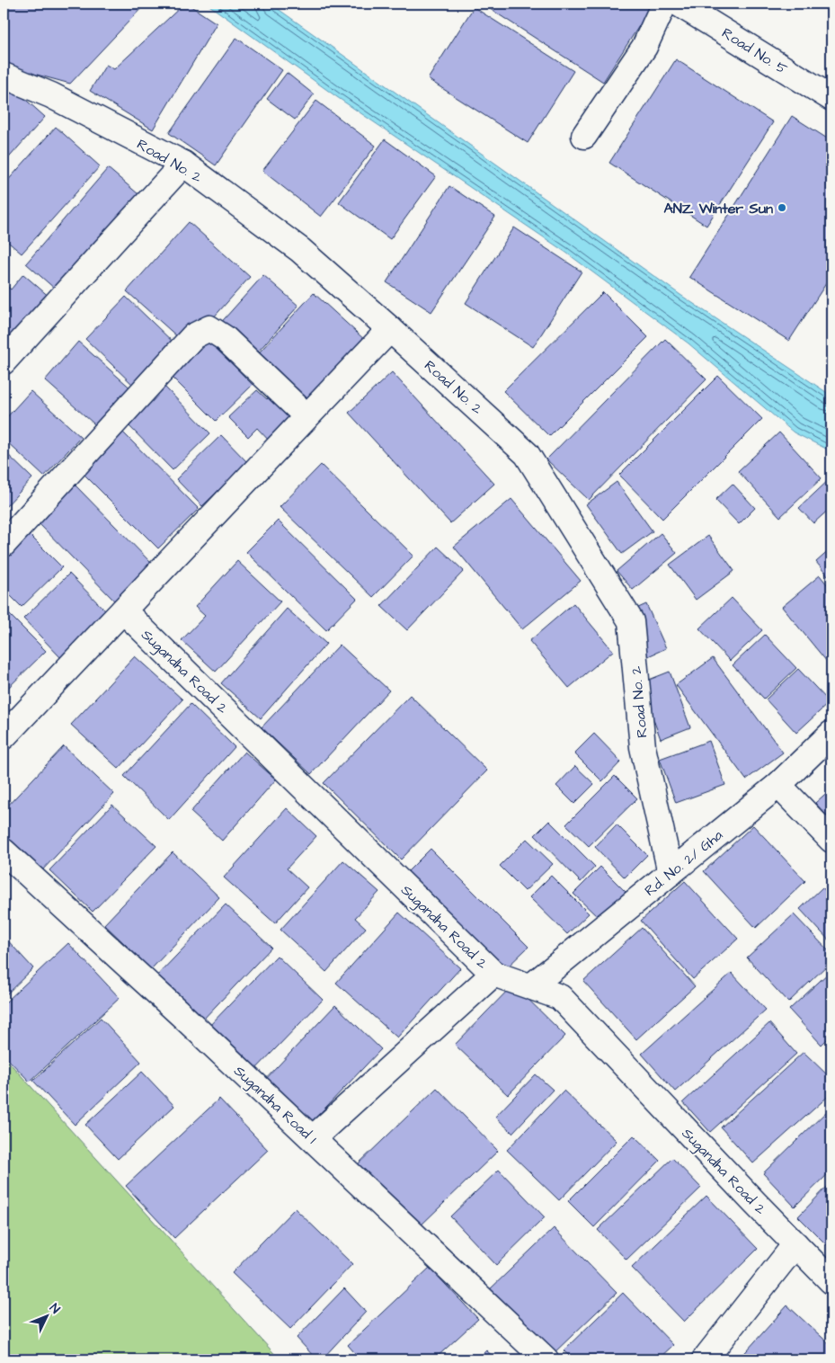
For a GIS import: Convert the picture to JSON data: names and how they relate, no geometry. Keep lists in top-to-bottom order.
{
  "streets": {
    "street": [
      "Road No. 5",
      "Road No. 2",
      "Sugandha Road 2",
      "Rd. No. 2/ Gha",
      "Sugandha Road 1"
    ]
  },
  "crossings": [
    ["Road No. 2", "Rd. No. 2/ Gha"],
    ["Sugandha Road 2", "Rd. No. 2/ Gha"]
  ],
  "places": ["ANZ Winter Sun"],
  "north": "top right"
}
